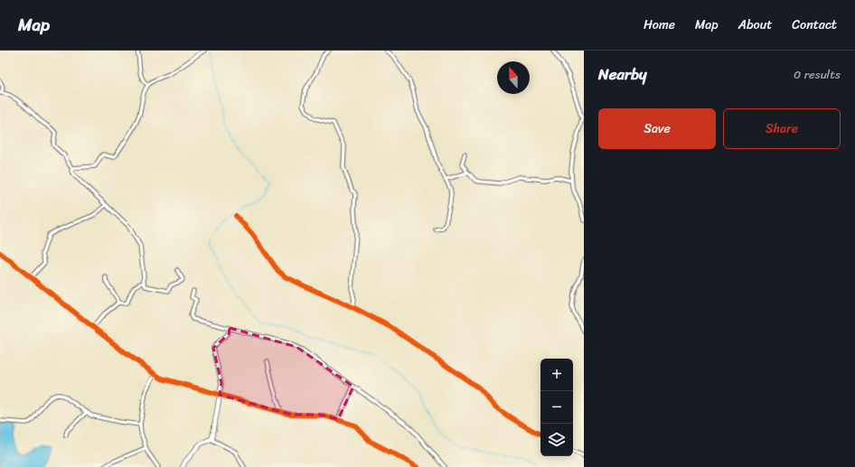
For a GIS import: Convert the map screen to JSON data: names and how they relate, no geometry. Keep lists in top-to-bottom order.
{
  "north": "top",
  "page": {
    "header": "Map",
    "nav": [
      "Home",
      "Map",
      "About",
      "Contact"
    ],
    "heading": ["Nearby", "0 results"],
    "buttons": ["Save", "Share"],
    "map_buttons": ["+", "−"]
  }
}
